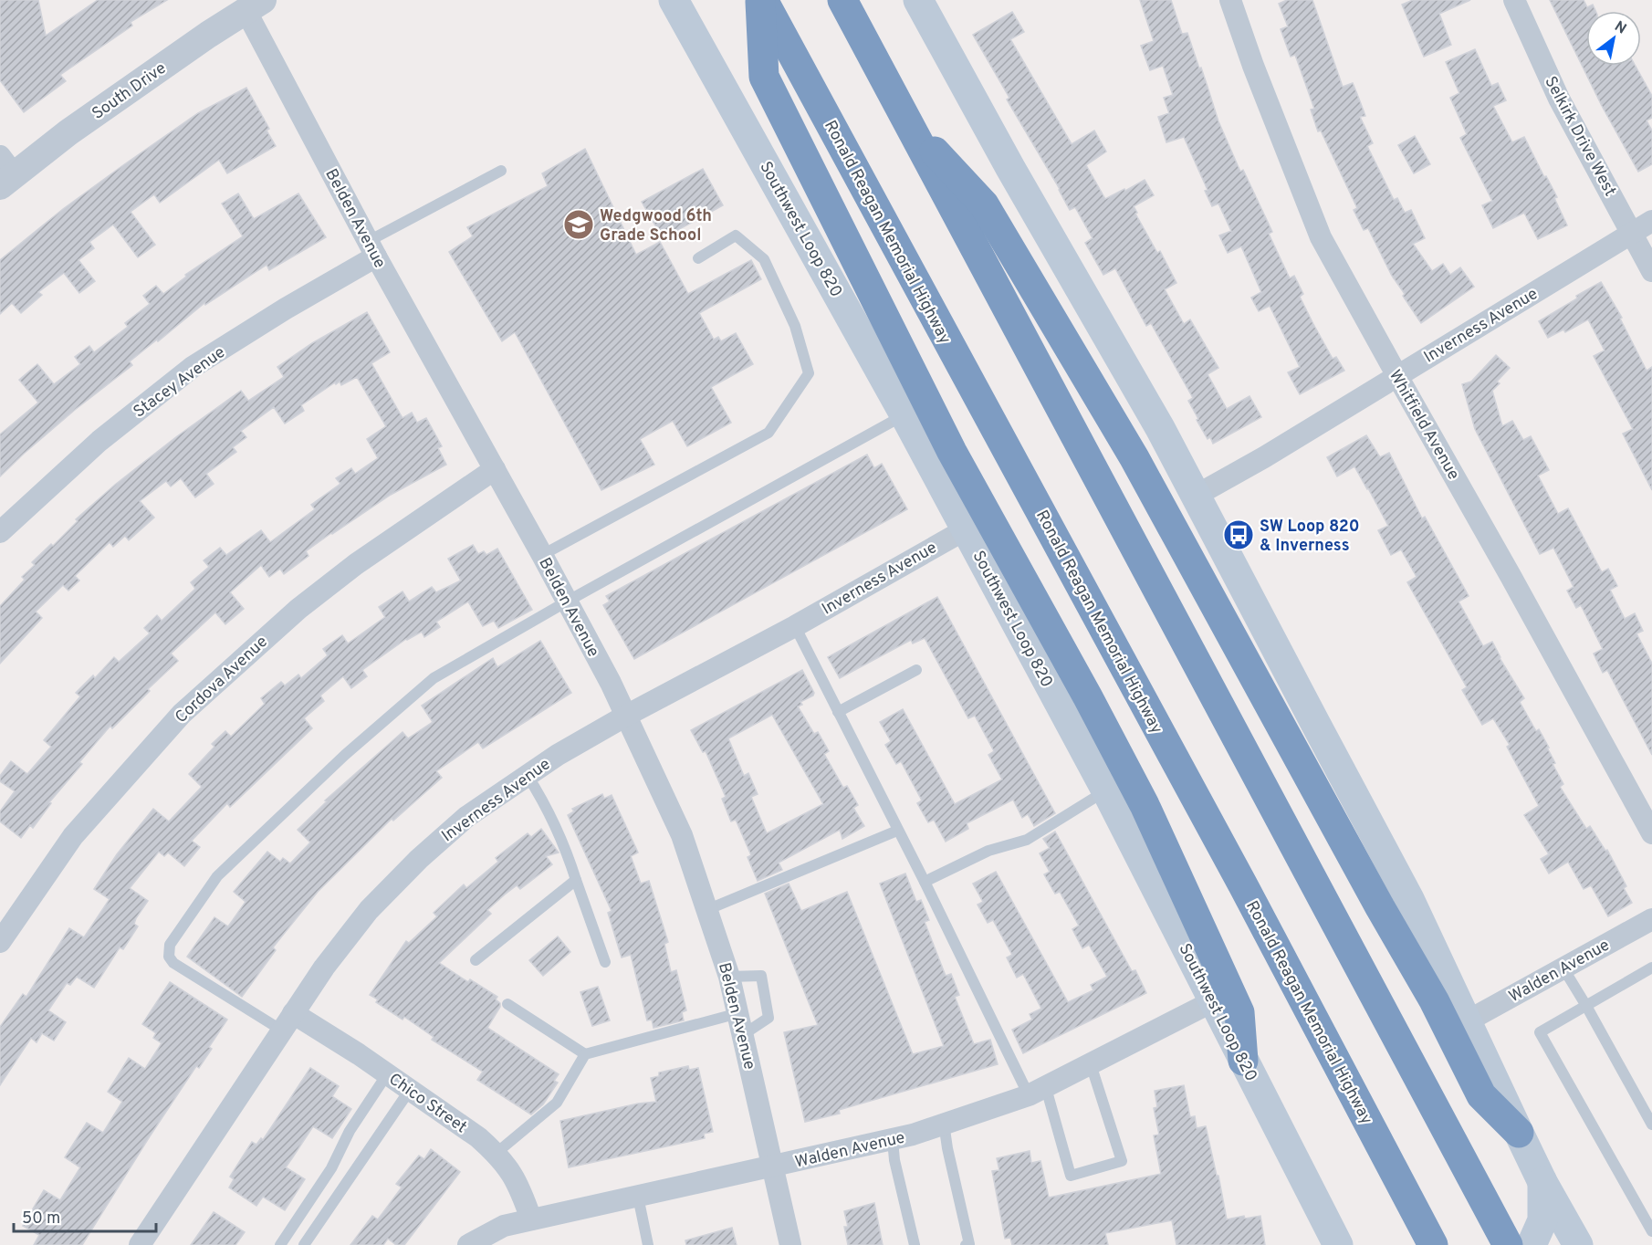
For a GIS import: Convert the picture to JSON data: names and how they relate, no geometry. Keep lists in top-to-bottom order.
{
  "streets": {
    "highway": ["Ronald Reagan Memorial Highway"],
    "main road": ["Southwest Loop 820"],
    "street": [
      "South Drive",
      "Selkirk Drive West",
      "Belden Avenue",
      "Inverness Avenue",
      "Stacey Avenue",
      "Whitfield Avenue",
      "Cordova Avenue",
      "Walden Avenue",
      "Chico Street"
    ]
  },
  "crossings": [
    ["South Drive", "Belden Avenue"],
    ["Selkirk Drive West", "Inverness Avenue"],
    ["Belden Avenue", "Inverness Avenue"],
    ["Belden Avenue", "Stacey Avenue"],
    ["Belden Avenue", "Cordova Avenue"],
    ["Belden Avenue", "Walden Avenue"],
    ["Southwest Loop 820", "Inverness Avenue"],
    ["Southwest Loop 820", "Walden Avenue"],
    ["Inverness Avenue", "Whitfield Avenue"],
    ["Inverness Avenue", "Chico Street"],
    ["Walden Avenue", "Chico Street"]
  ],
  "places": {
    "school or university": ["Wedgwood 6th Grade School"],
    "bus stop": ["SW Loop 820 & Inverness"]
  },
  "scale_bar": "50 m",
  "north": "top right"
}
